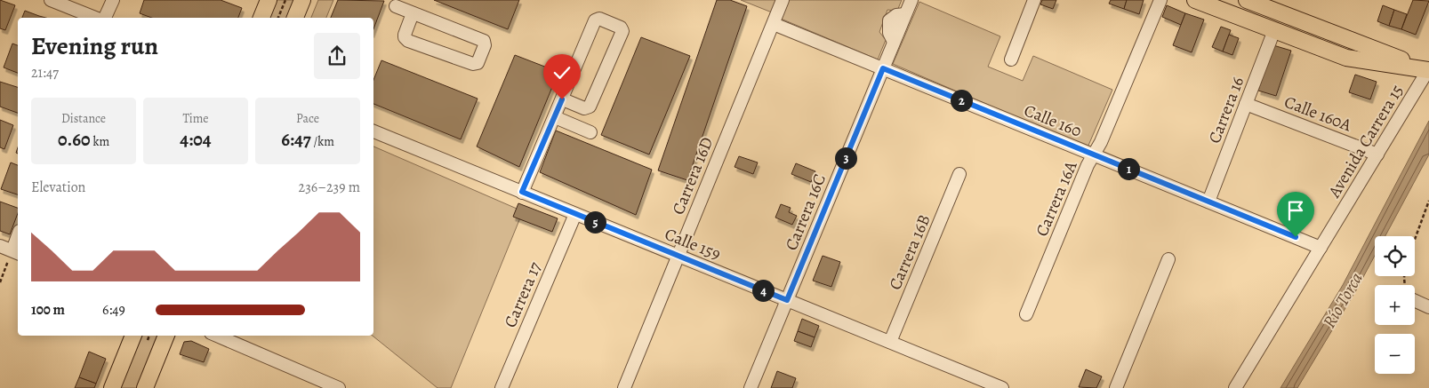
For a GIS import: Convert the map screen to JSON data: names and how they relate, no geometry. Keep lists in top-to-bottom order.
{
  "streets": {
    "street": [
      "Carrera 16",
      "Calle 160A",
      "Calle 160",
      "Avenida Carrera 15",
      "Carrera 16D",
      "Carrera 16A",
      "Carrera 16C",
      "Calle 159",
      "Carrera 16B",
      "Carrera 17"
    ]
  },
  "crossings": [
    ["Carrera 16", "Calle 160A"],
    ["Carrera 16", "Calle 160"],
    ["Calle 160A", "Avenida Carrera 15"],
    ["Calle 160", "Avenida Carrera 15"],
    ["Calle 160", "Carrera 16D"],
    ["Calle 160", "Carrera 16A"],
    ["Calle 160", "Carrera 16C"],
    ["Carrera 16D", "Calle 159"],
    ["Carrera 16C", "Calle 159"],
    ["Calle 159", "Carrera 16B"],
    ["Calle 159", "Carrera 17"]
  ],
  "water": ["Río Torca"],
  "page": {
    "heading": ["Evening run", "21:47"],
    "pins": [
      "2",
      "3",
      "1",
      "5",
      "4"
    ],
    "stats": [
      ["Distance", "0.60 km"],
      ["Time", "4:04"],
      ["Pace", "6:47 /km"]
    ],
    "chart": ["Elevation", "236–239 m"],
    "map_buttons": ["+", "−"],
    "list": [
      {
        "name": "100 m",
        "note": "6:49"
      }
    ]
  }
}
